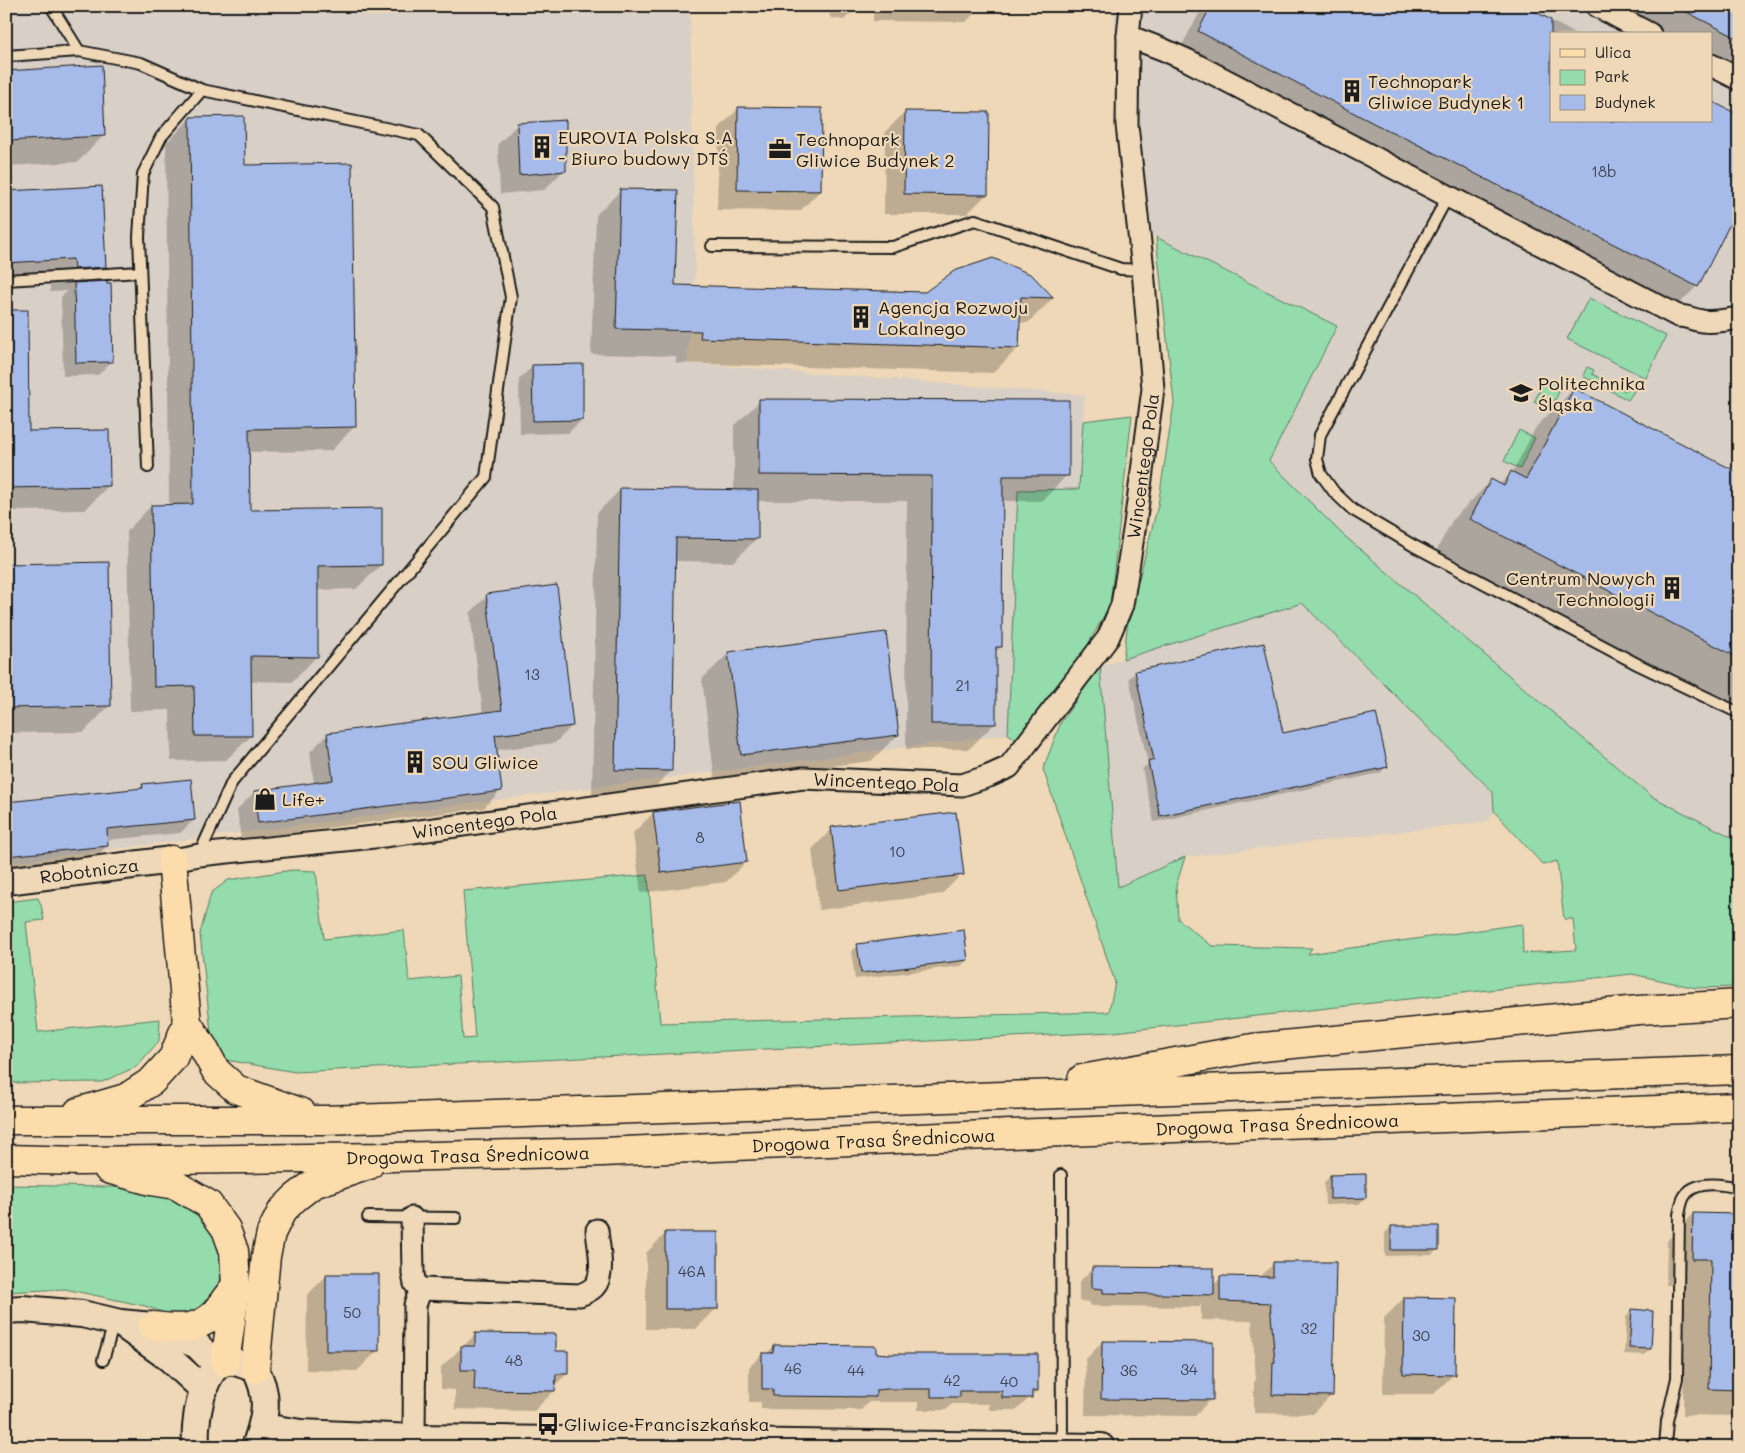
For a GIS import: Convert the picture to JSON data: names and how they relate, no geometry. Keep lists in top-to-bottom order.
{
  "streets": {
    "main road": ["Drogowa Trasa Średnicowa"],
    "street": ["Wincentego Pola", "Robotnicza"]
  },
  "crossings": [
    ["Wincentego Pola", "Robotnicza"]
  ],
  "places": {
    "building": [
      "Technopark Gliwice Budynek 1",
      "EUROVIA Polska S.A - Biuro budowy DTŚ",
      "Agencja Rozwoju Lokalnego",
      "Centrum Nowych Technologii",
      "SOU Gliwice"
    ],
    "office": ["Technopark Gliwice Budynek 2"],
    "school or university": ["Politechnika Śląska"],
    "shop": ["Life+"],
    "bus stop": ["Gliwice Franciszkańska"]
  },
  "house_numbers": [
    "18b",
    "13",
    "21",
    "8",
    "10",
    "46A",
    "50",
    "32",
    "30",
    "48",
    "46",
    "34",
    "44",
    "36",
    "42",
    "40"
  ],
  "legend": ["Ulica", "Park", "Budynek"]
}
